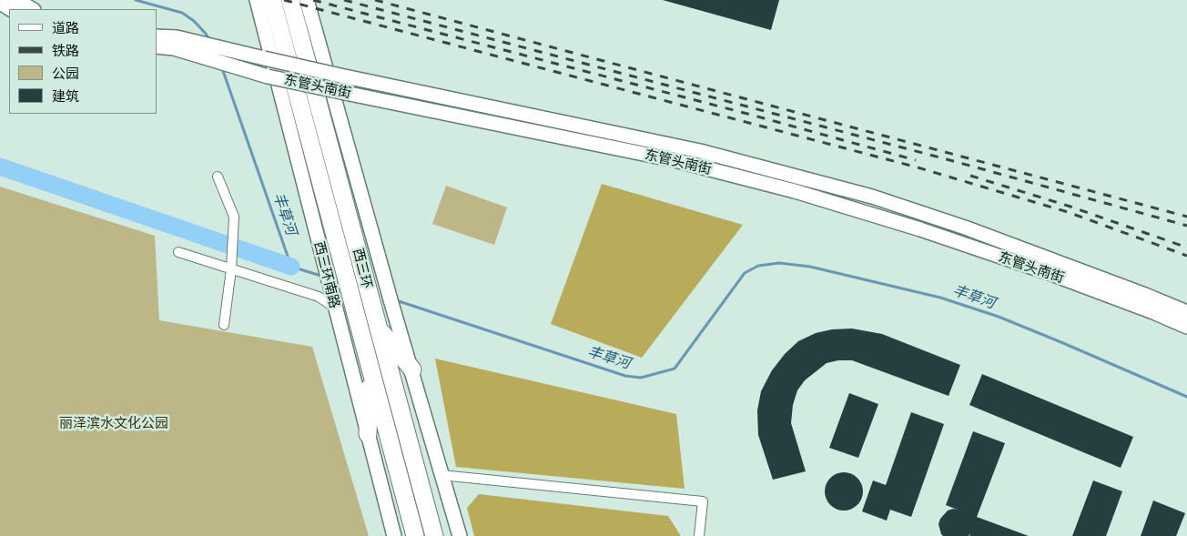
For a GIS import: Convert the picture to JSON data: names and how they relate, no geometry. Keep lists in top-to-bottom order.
{
  "streets": {
    "highway": ["西三环"],
    "main road": ["东管头南街", "西三环南路"]
  },
  "water": ["丰草河"],
  "parks": ["丽泽滨水文化公园"],
  "legend": [
    "道路",
    "铁路",
    "公园",
    "建筑"
  ]
}
